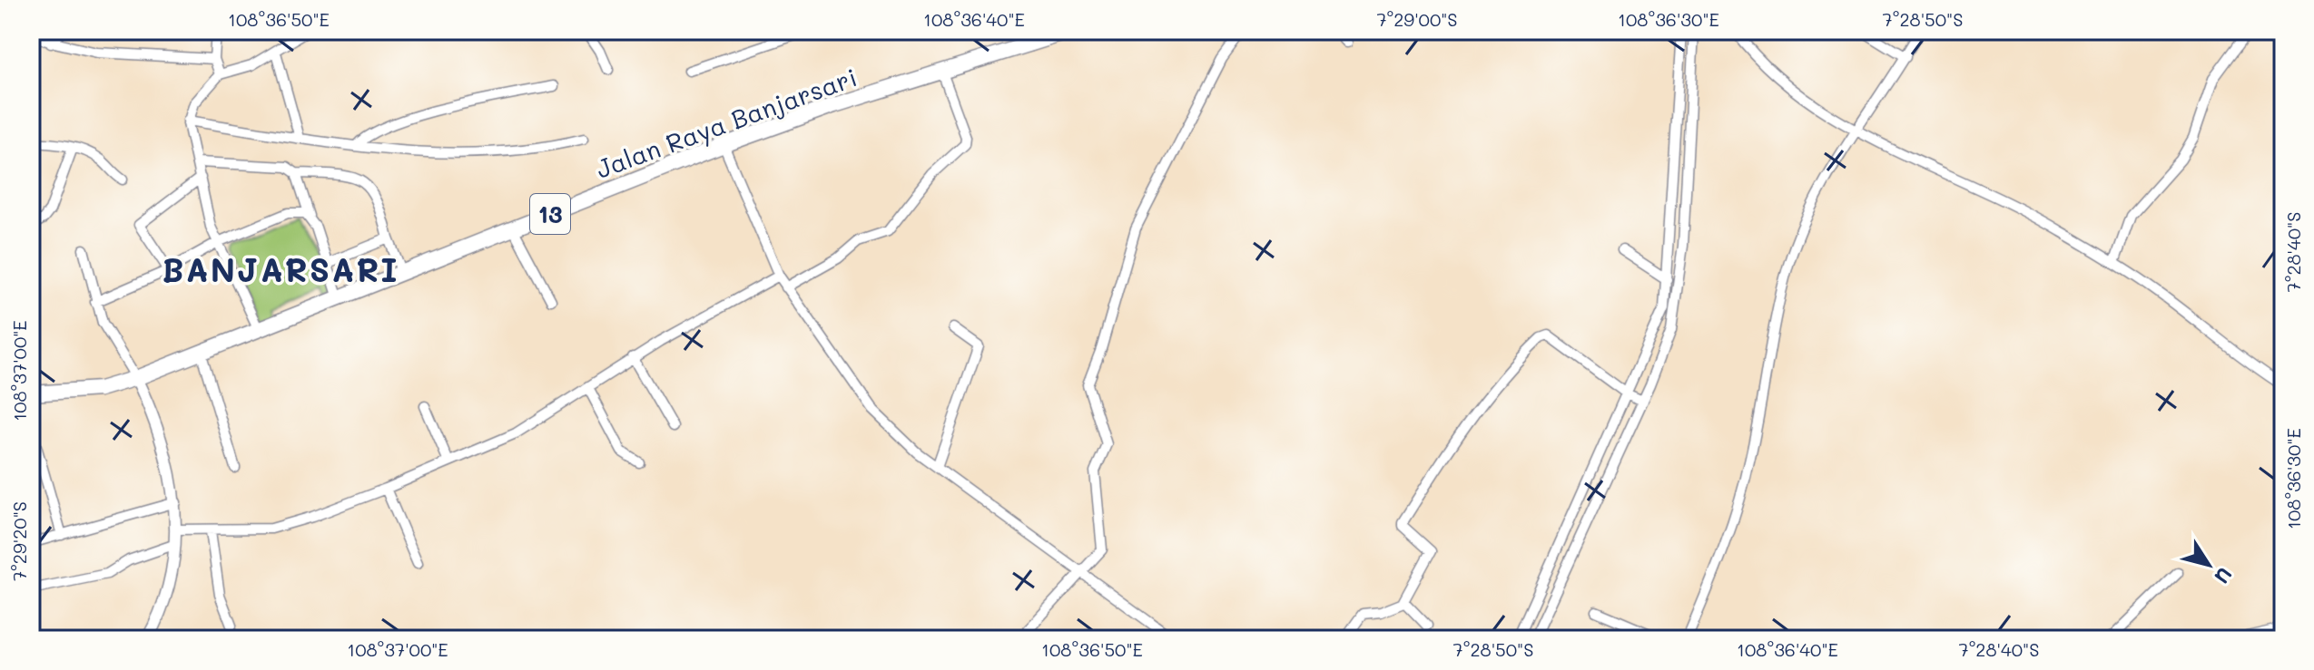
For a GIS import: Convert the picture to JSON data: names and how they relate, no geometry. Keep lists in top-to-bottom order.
{
  "streets": {
    "highway": ["Jalan Raya Banjarsari", "13"]
  },
  "districts": ["BANJARSARI"],
  "north": "bottom right",
  "coordinates": [
    "108°36'50\"E",
    "108°36'40\"E",
    "7°29'00\"S",
    "108°36'30\"E",
    "7°28'50\"S",
    "7°28'40\"S",
    "108°37'00\"E",
    "7°29'20\"S"
  ]
}
